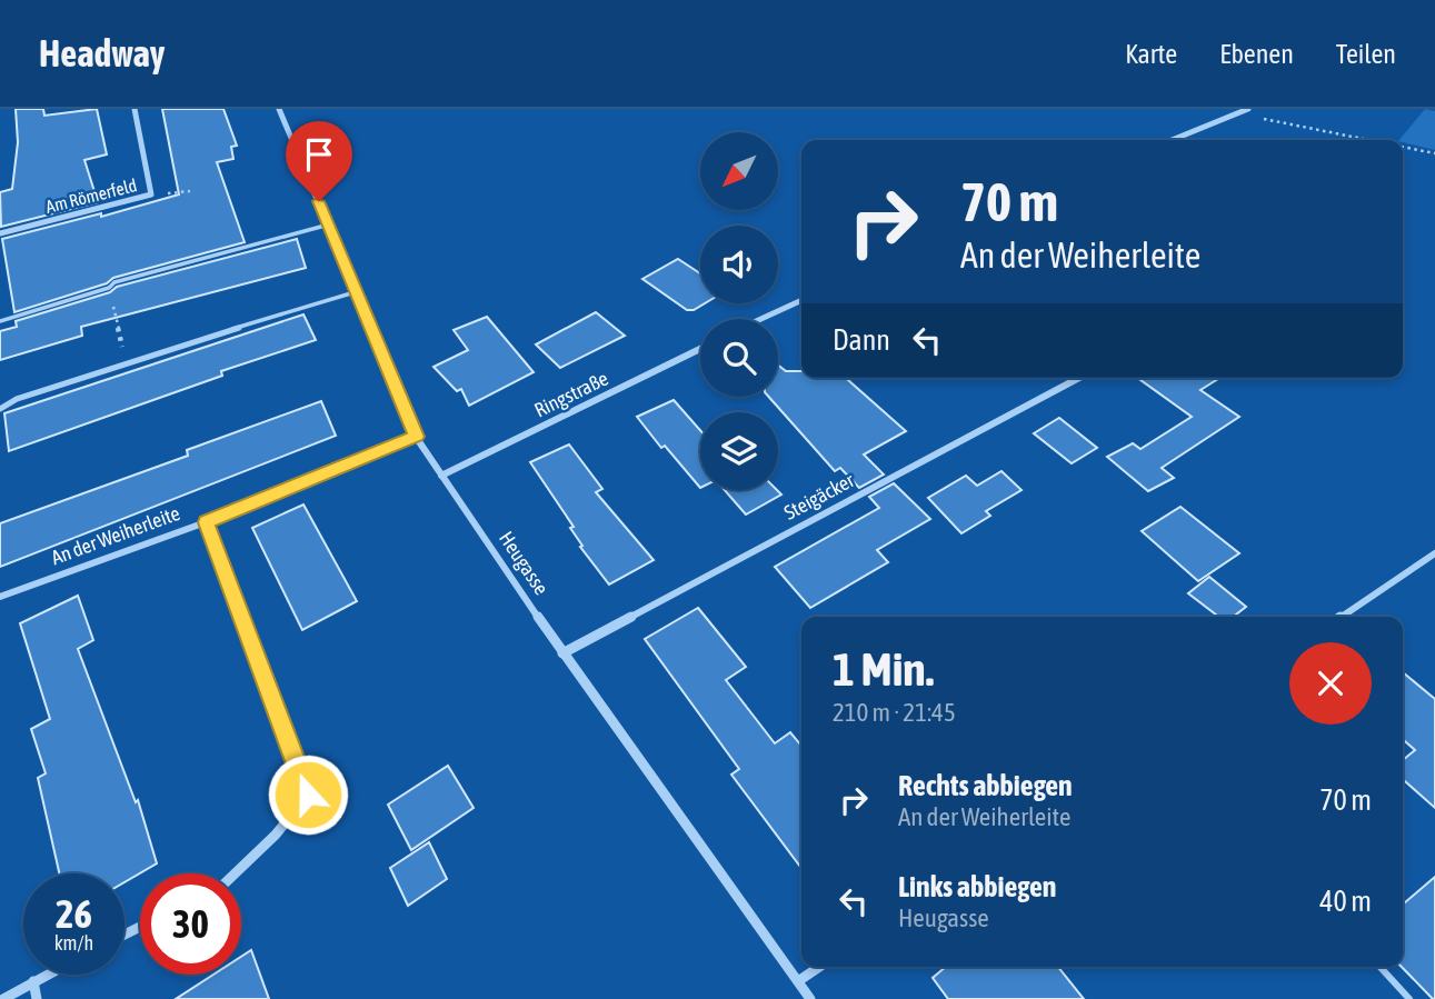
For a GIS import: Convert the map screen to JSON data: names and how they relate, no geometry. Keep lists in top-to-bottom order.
{
  "streets": {
    "street": [
      "Am Römerfeld",
      "Ringstraße",
      "Steigäcker",
      "An der Weiherleite",
      "Heugasse"
    ]
  },
  "crossings": [
    ["Ringstraße", "Heugasse"],
    ["Steigäcker", "Heugasse"],
    ["An der Weiherleite", "Heugasse"]
  ],
  "north": "bottom left",
  "page": {
    "header": "Headway",
    "nav": ["Karte", "Ebenen", "Teilen"],
    "turn": ["70 m", "An der Weiherleite"],
    "then": "Dann",
    "heading": ["1 Min.", "210 m · 21:45"],
    "list": [
      {
        "name": "Rechts abbiegen",
        "note": "An der Weiherleite",
        "value": "70 m"
      },
      {
        "name": "Links abbiegen",
        "note": "Heugasse",
        "value": "40 m"
      }
    ],
    "speed": "26 km/h",
    "limit": "30"
  }
}
